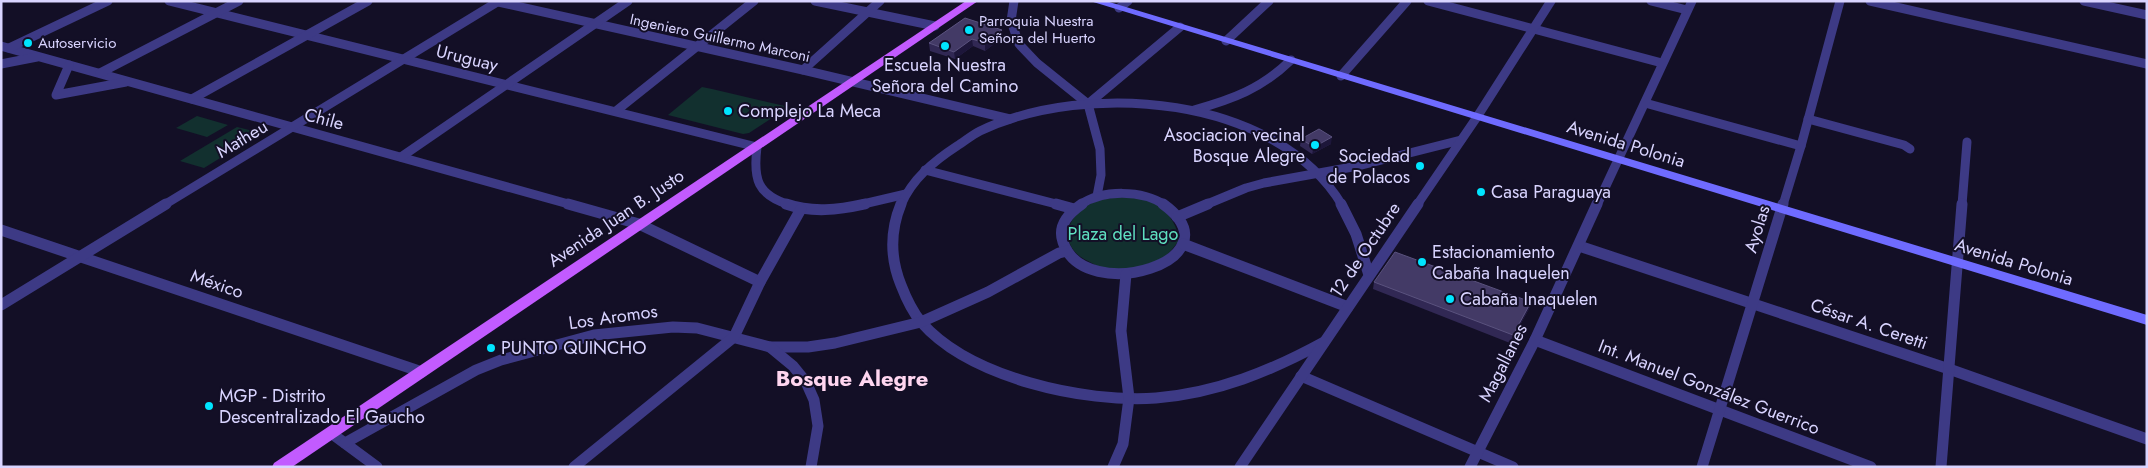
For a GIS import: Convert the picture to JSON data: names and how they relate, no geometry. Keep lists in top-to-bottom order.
{
  "streets": {
    "main road": ["Avenida Polonia", "Avenida Juan B. Justo"],
    "street": [
      "Ingeniero Guillermo Marconi",
      "Uruguay",
      "Chile",
      "Matheu",
      "Ayolas",
      "12 de Octubre",
      "México",
      "Los Aromos",
      "César A. Ceretti",
      "Magallanes",
      "Int. Manuel González Guerrico"
    ]
  },
  "crossings": [
    ["Ingeniero Guillermo Marconi", "Matheu"],
    ["Ingeniero Guillermo Marconi", "Avenida Juan B. Justo"],
    ["Uruguay", "Matheu"],
    ["Uruguay", "Avenida Juan B. Justo"],
    ["Chile", "Matheu"],
    ["Chile", "Avenida Juan B. Justo"],
    ["Matheu", "México"],
    ["Avenida Polonia", "Ayolas"],
    ["Avenida Polonia", "12 de Octubre"],
    ["Avenida Polonia", "Magallanes"],
    ["Avenida Juan B. Justo", "México"],
    ["Ayolas", "César A. Ceretti"],
    ["Ayolas", "Int. Manuel González Guerrico"],
    ["César A. Ceretti", "Magallanes"],
    ["Magallanes", "Int. Manuel González Guerrico"]
  ],
  "districts": ["Bosque Alegre"],
  "parks": ["Plaza del Lago"],
  "places": [
    "Parroquia Nuestra Señora del Huerto",
    "Autoservicio",
    "Escuela Nuestra Señora del Camino",
    "Complejo La Meca",
    "Asociacion vecinal Bosque Alegre",
    "Sociedad de Polacos",
    "Casa Paraguaya",
    "Estacionamiento Cabaña Inaquelen",
    "Cabaña Inaquelen",
    "PUNTO QUINCHO",
    "MGP - Distrito Descentralizado El Gaucho"
  ]
}
